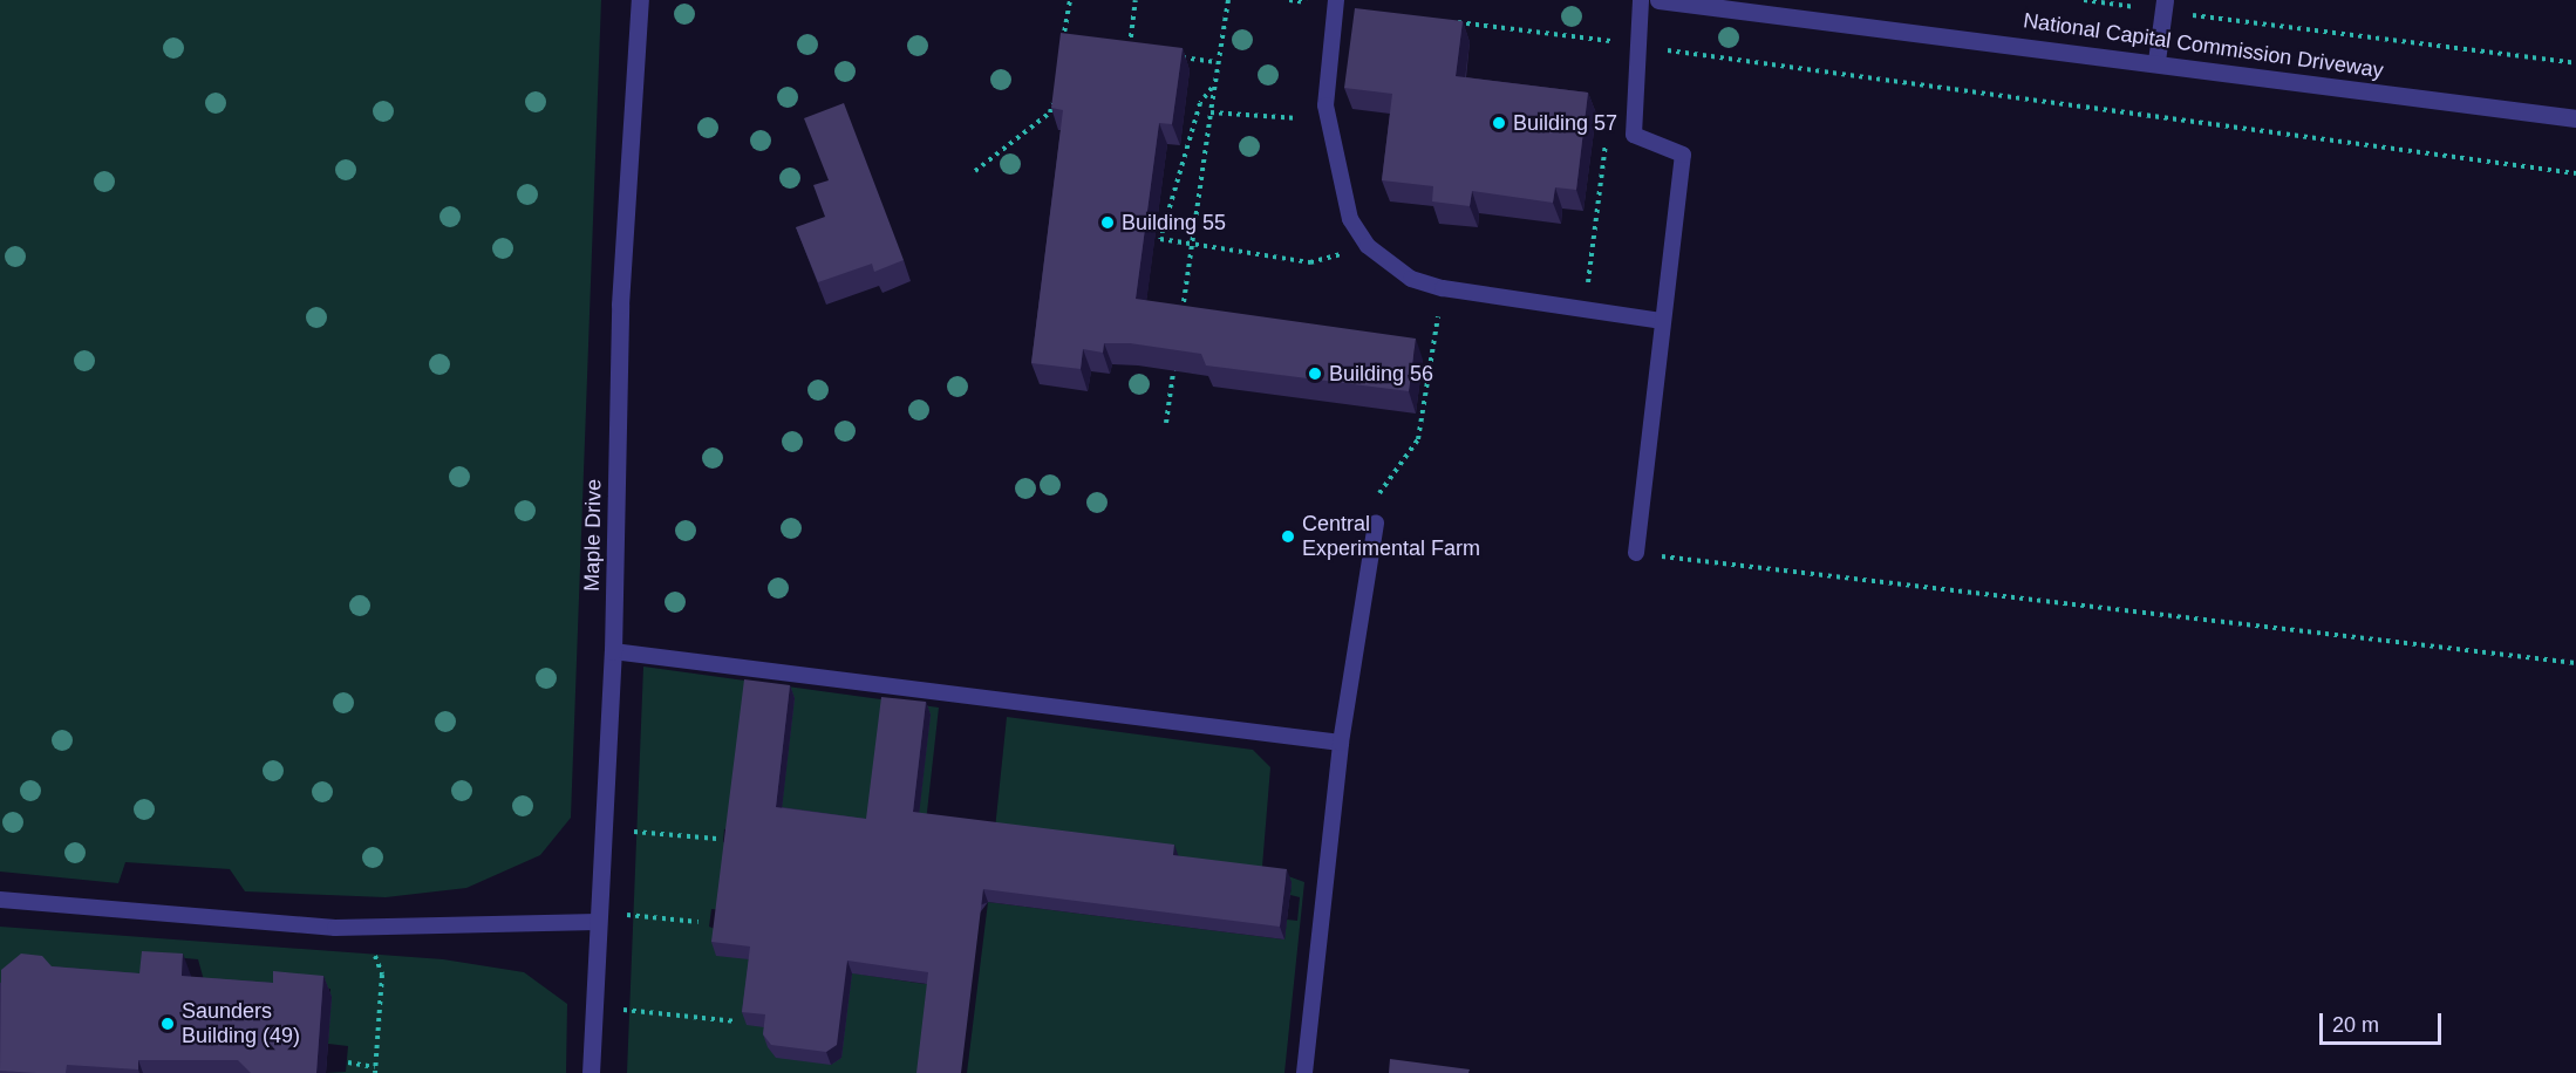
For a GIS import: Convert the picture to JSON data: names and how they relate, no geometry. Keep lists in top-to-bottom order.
{
  "streets": {
    "street": ["National Capital Commission Driveway", "Maple Drive"]
  },
  "places": [
    "Building 57",
    "Building 55",
    "Building 56",
    "Central Experimental Farm",
    "Saunders Building (49)"
  ],
  "scale_bar": "20 m"
}
